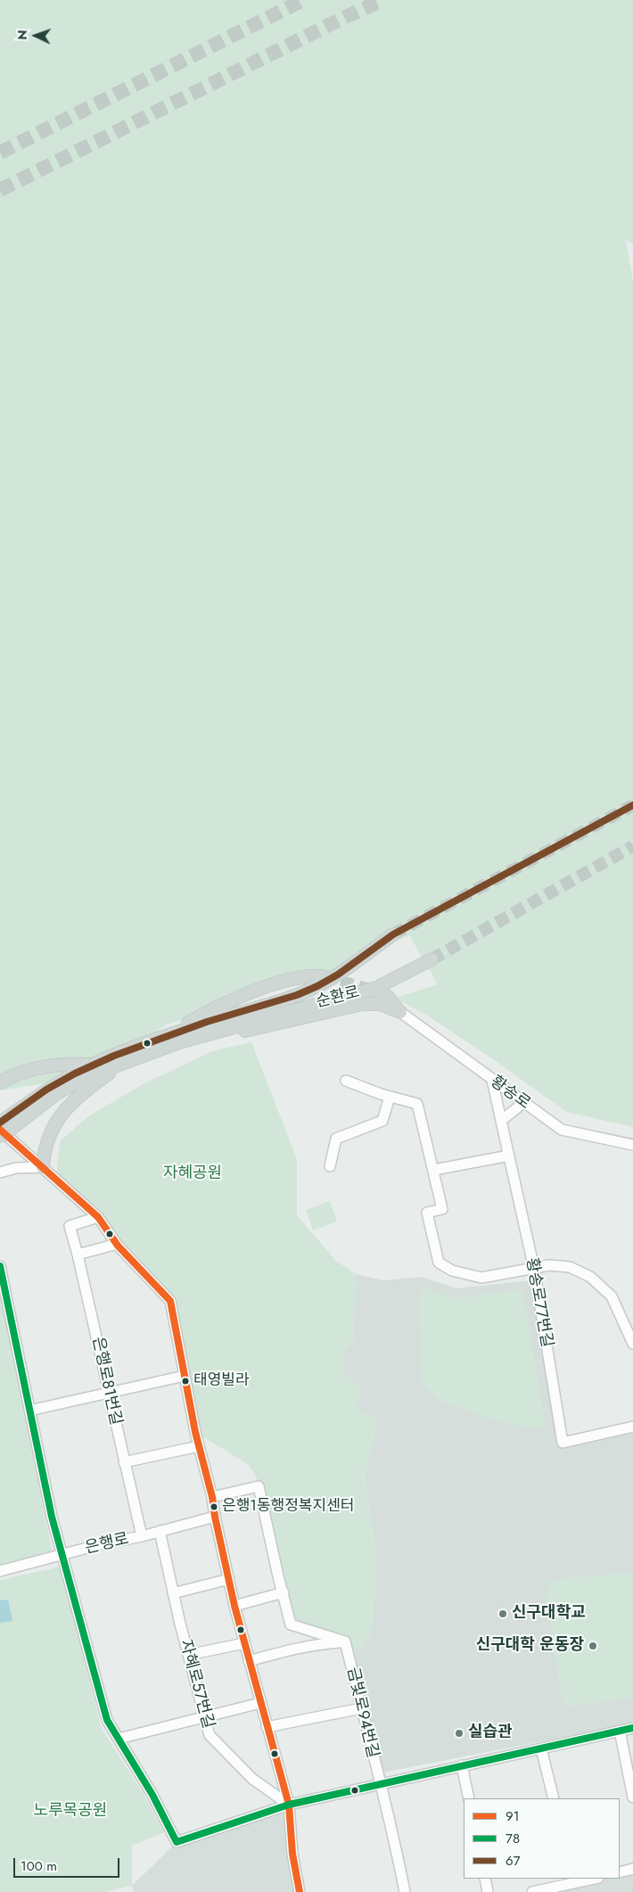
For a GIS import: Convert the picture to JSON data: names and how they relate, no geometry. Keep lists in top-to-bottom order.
{
  "streets": {
    "main road": ["순환로"],
    "street": [
      "황송로",
      "황송로77번길",
      "은행로81번길",
      "은행로",
      "자혜로57번길",
      "금빛로94번길"
    ]
  },
  "crossings": [
    ["황송로", "황송로77번길"],
    ["은행로81번길", "은행로"],
    ["은행로", "자혜로57번길"]
  ],
  "parks": ["자혜공원", "노루목공원"],
  "places": [
    "태영빌라",
    "은행1동행정복지센터",
    "신구대학교",
    "신구대학 운동장",
    "실습관"
  ],
  "lines": ["transit line 67", "transit line 91", "transit line 78"],
  "legend": ["91", "78", "67"],
  "scale_bar": "100 m",
  "north": "left"
}
